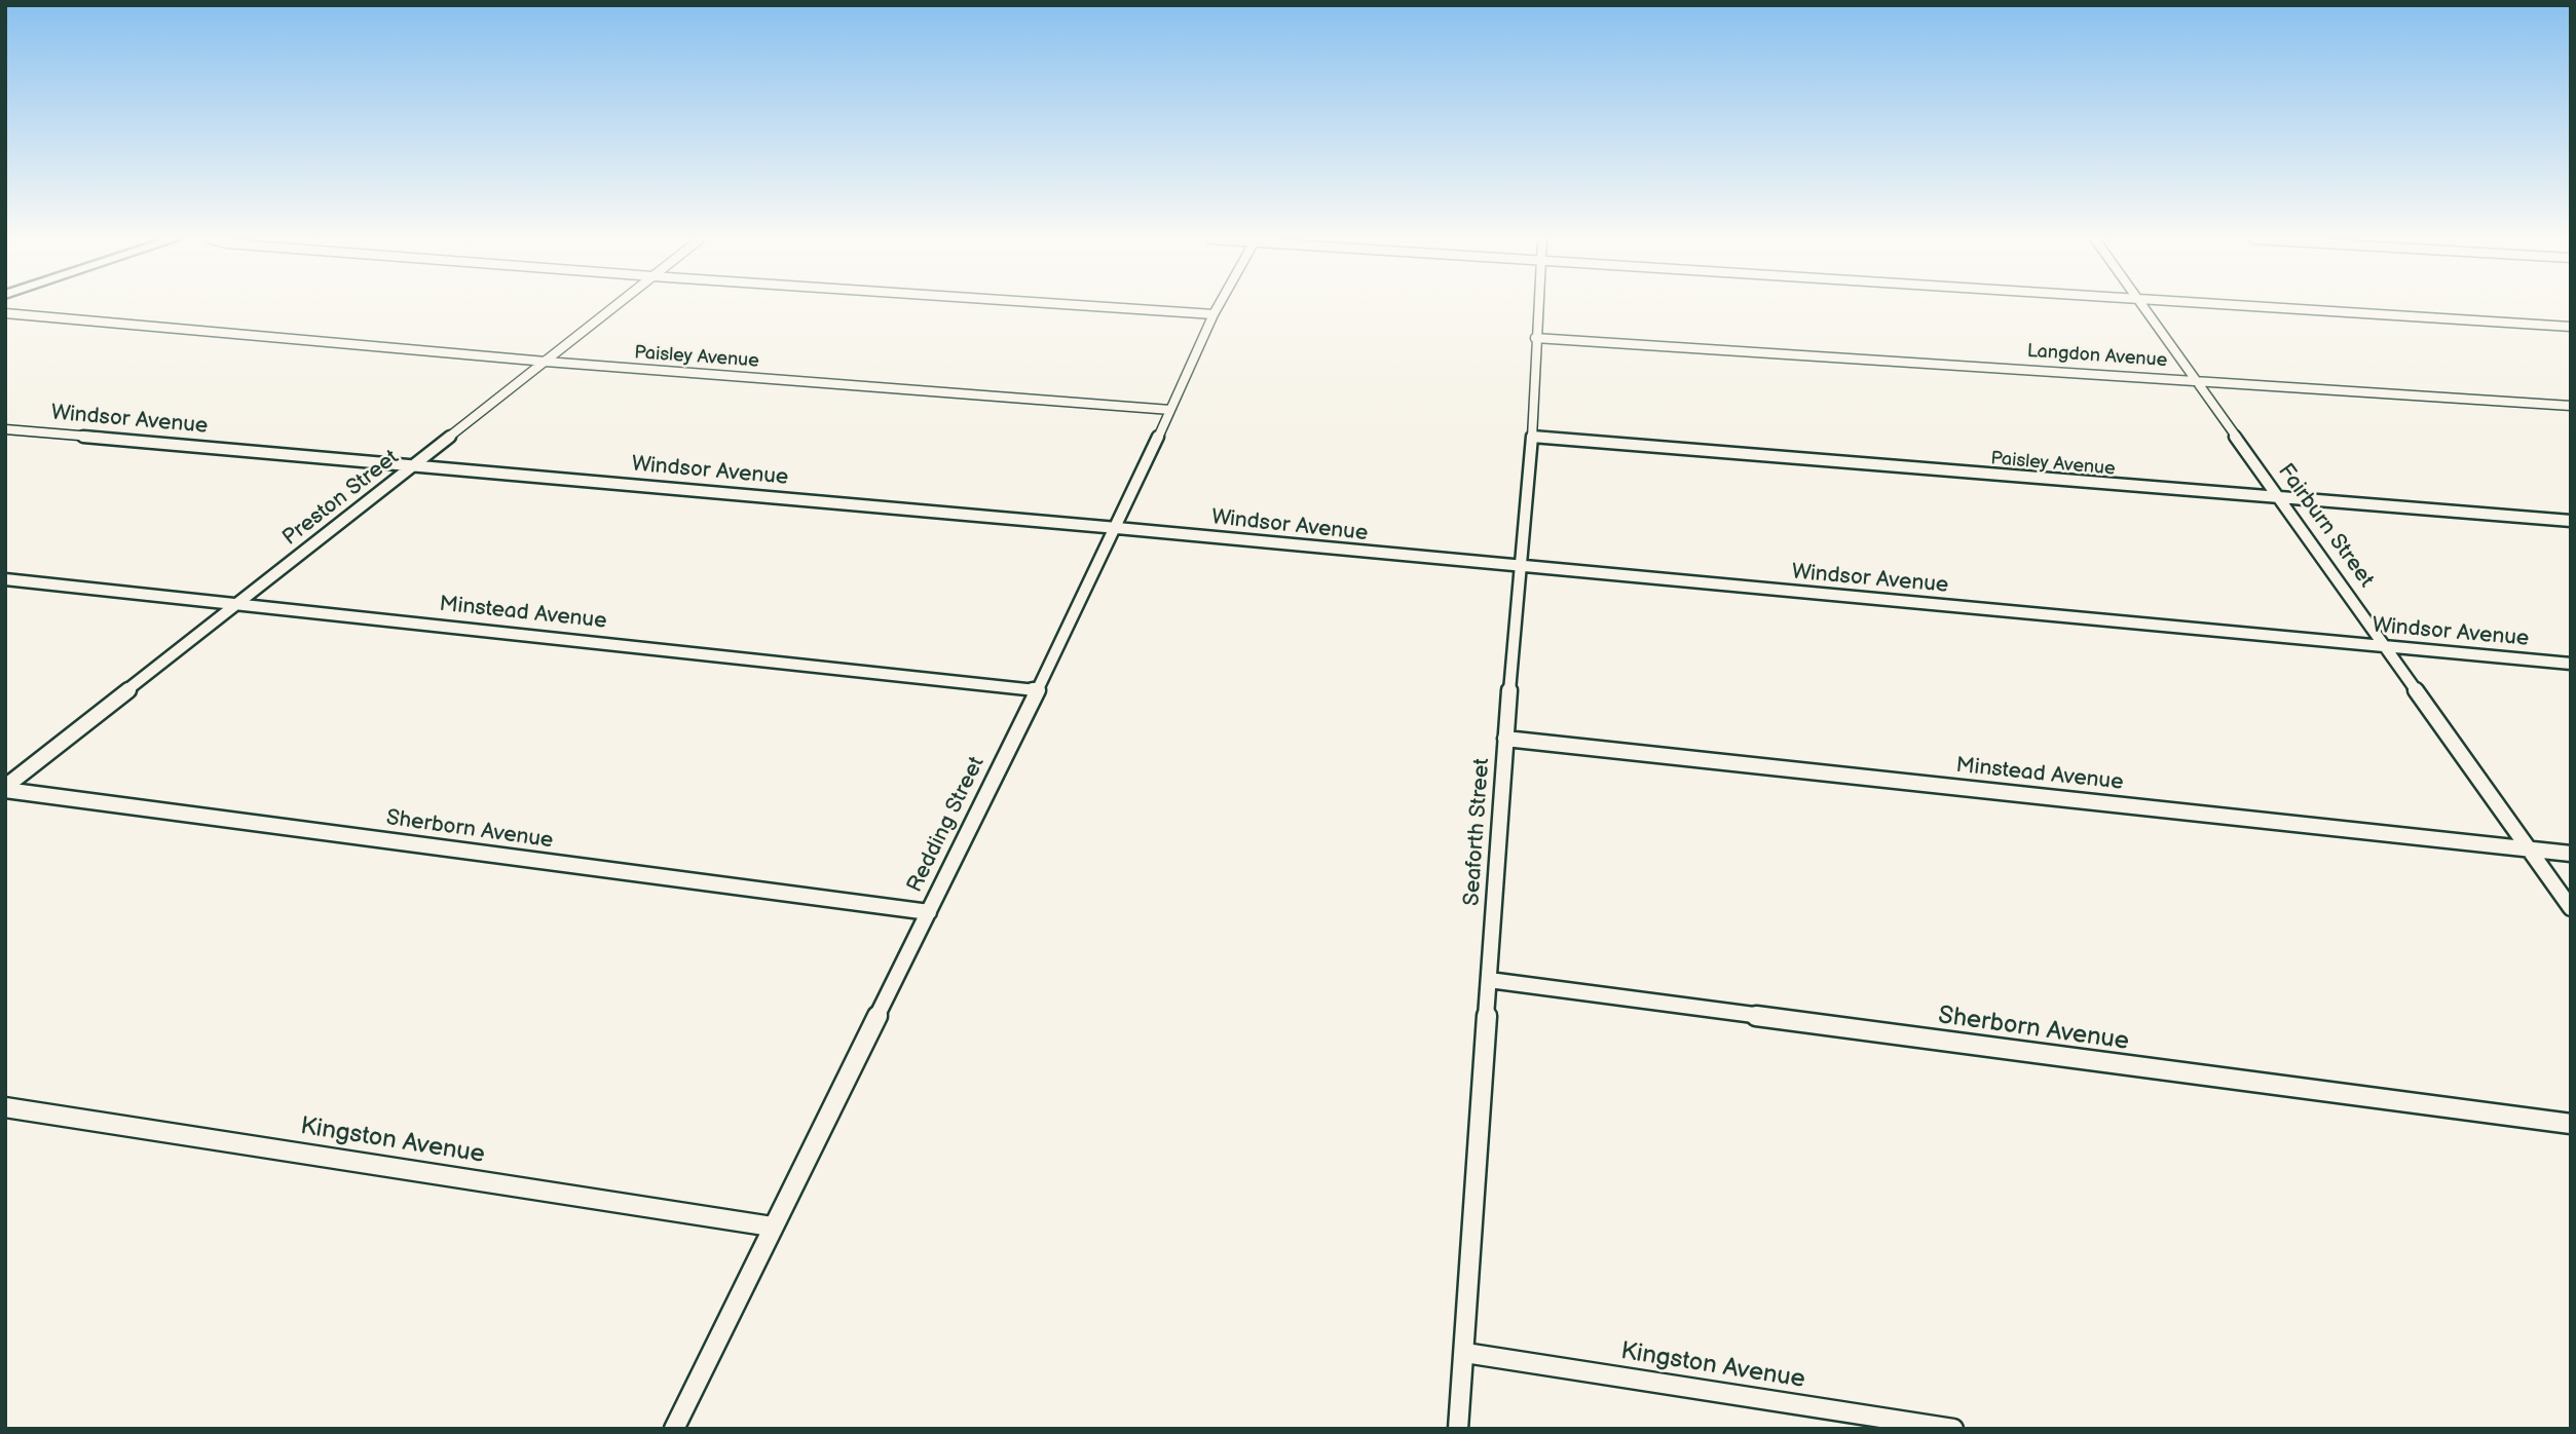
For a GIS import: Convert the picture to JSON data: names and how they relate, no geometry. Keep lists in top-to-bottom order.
{
  "streets": {
    "street": [
      "Langdon Avenue",
      "Paisley Avenue",
      "Windsor Avenue",
      "Preston Street",
      "Fairburn Street",
      "Minstead Avenue",
      "Redding Street",
      "Sherborn Avenue",
      "Seaforth Street",
      "Kingston Avenue"
    ]
  },
  "crossings": [
    ["Langdon Avenue", "Fairburn Street"],
    ["Langdon Avenue", "Seaforth Street"],
    ["Paisley Avenue", "Preston Street"],
    ["Paisley Avenue", "Fairburn Street"],
    ["Paisley Avenue", "Redding Street"],
    ["Paisley Avenue", "Seaforth Street"],
    ["Windsor Avenue", "Preston Street"],
    ["Windsor Avenue", "Fairburn Street"],
    ["Windsor Avenue", "Redding Street"],
    ["Windsor Avenue", "Seaforth Street"],
    ["Preston Street", "Minstead Avenue"],
    ["Preston Street", "Sherborn Avenue"],
    ["Fairburn Street", "Minstead Avenue"],
    ["Minstead Avenue", "Redding Street"],
    ["Minstead Avenue", "Seaforth Street"],
    ["Redding Street", "Sherborn Avenue"],
    ["Redding Street", "Kingston Avenue"],
    ["Sherborn Avenue", "Seaforth Street"],
    ["Seaforth Street", "Kingston Avenue"]
  ]
}
